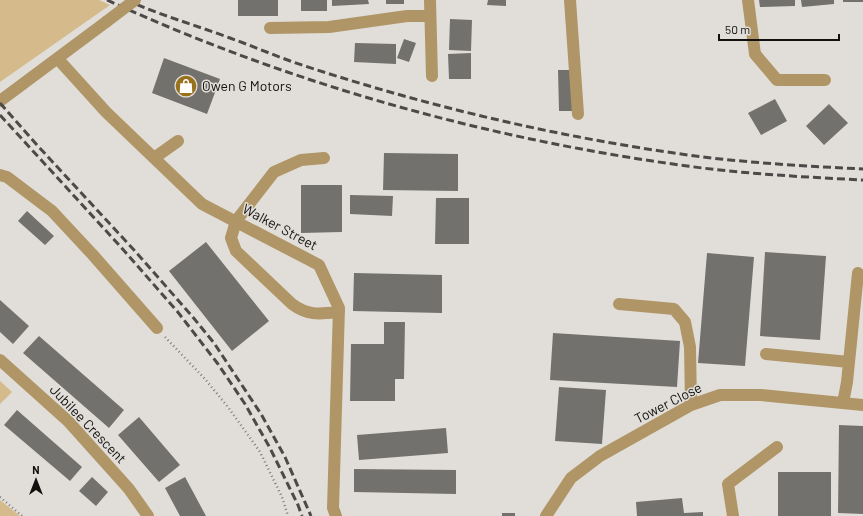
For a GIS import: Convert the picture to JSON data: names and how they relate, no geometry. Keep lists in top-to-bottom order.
{
  "streets": {
    "street": ["Walker Street", "Tower Close", "Jubilee Crescent"]
  },
  "places": {
    "shop": ["Owen G Motors"]
  },
  "scale_bar": "50 m",
  "north": "top"
}
